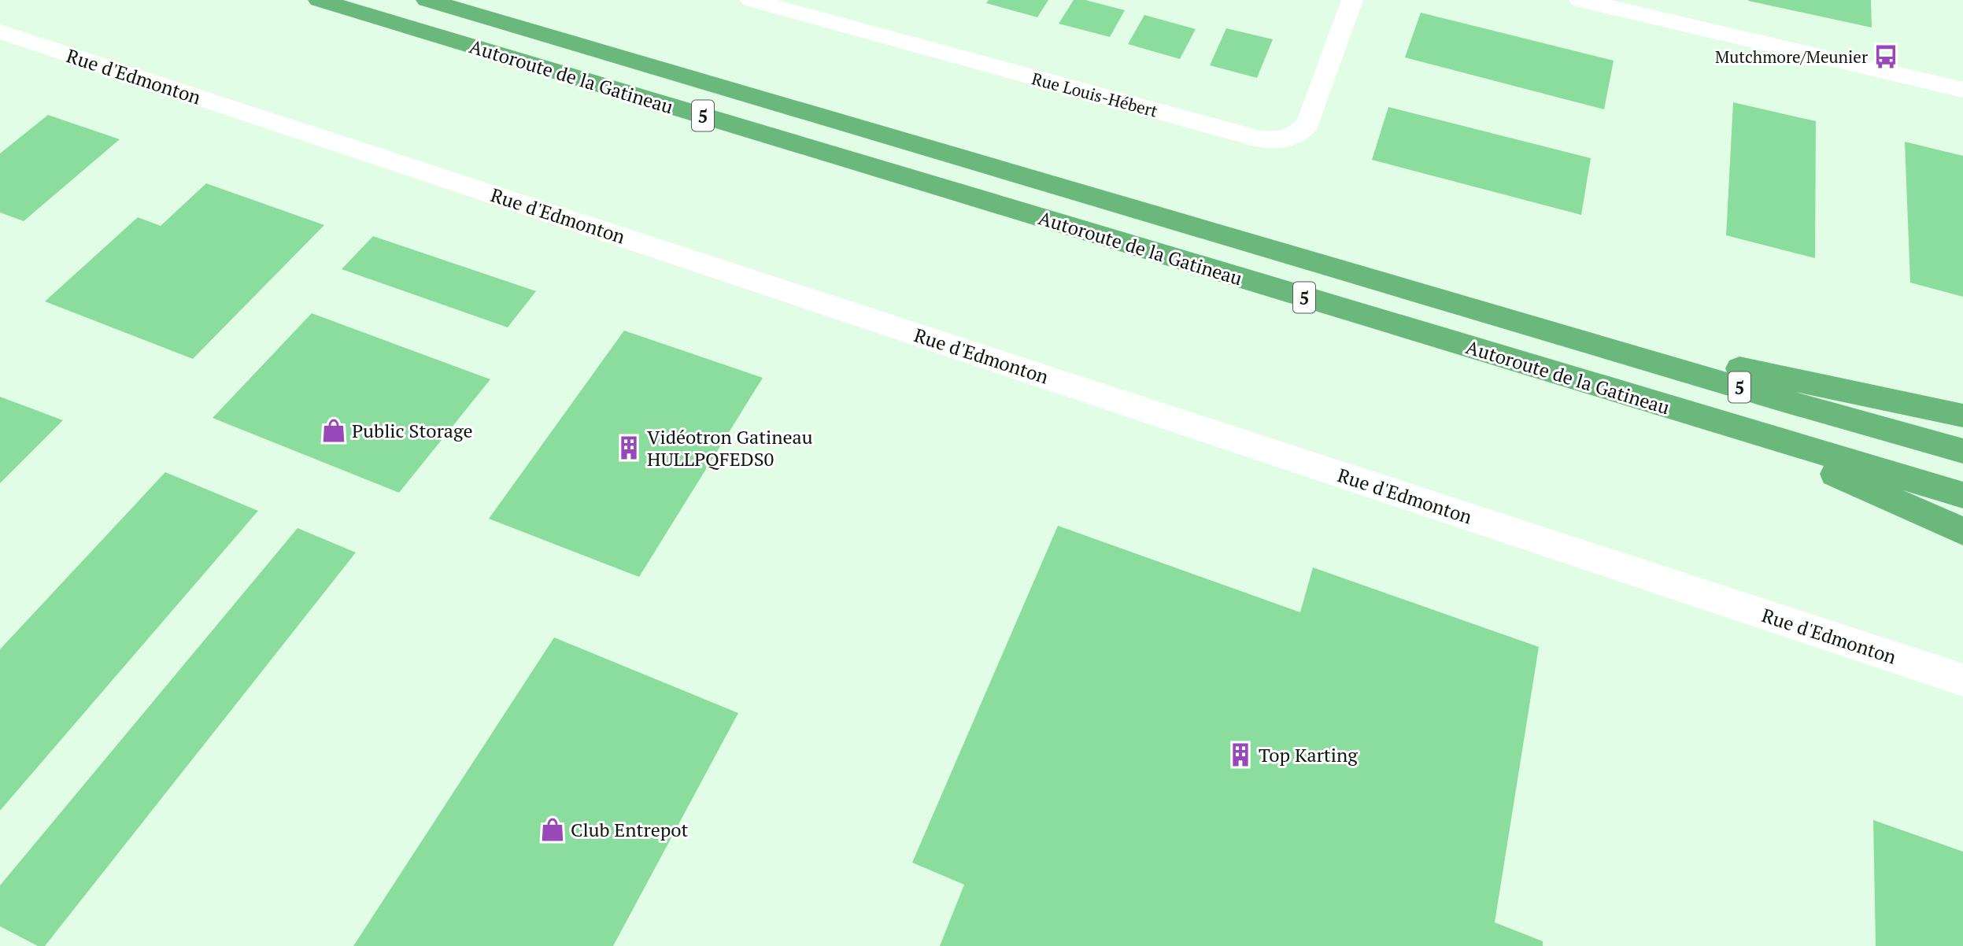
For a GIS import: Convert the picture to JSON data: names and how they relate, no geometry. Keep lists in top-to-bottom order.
{
  "streets": {
    "highway": ["Autoroute de la Gatineau", "5"],
    "street": ["Rue d'Edmonton", "Rue Louis-Hébert"]
  },
  "places": {
    "bus stop": ["Mutchmore/Meunier"],
    "shop": ["Public Storage", "Club Entrepot"],
    "building": ["Vidéotron Gatineau HULLPQFEDS0", "Top Karting"]
  }
}
